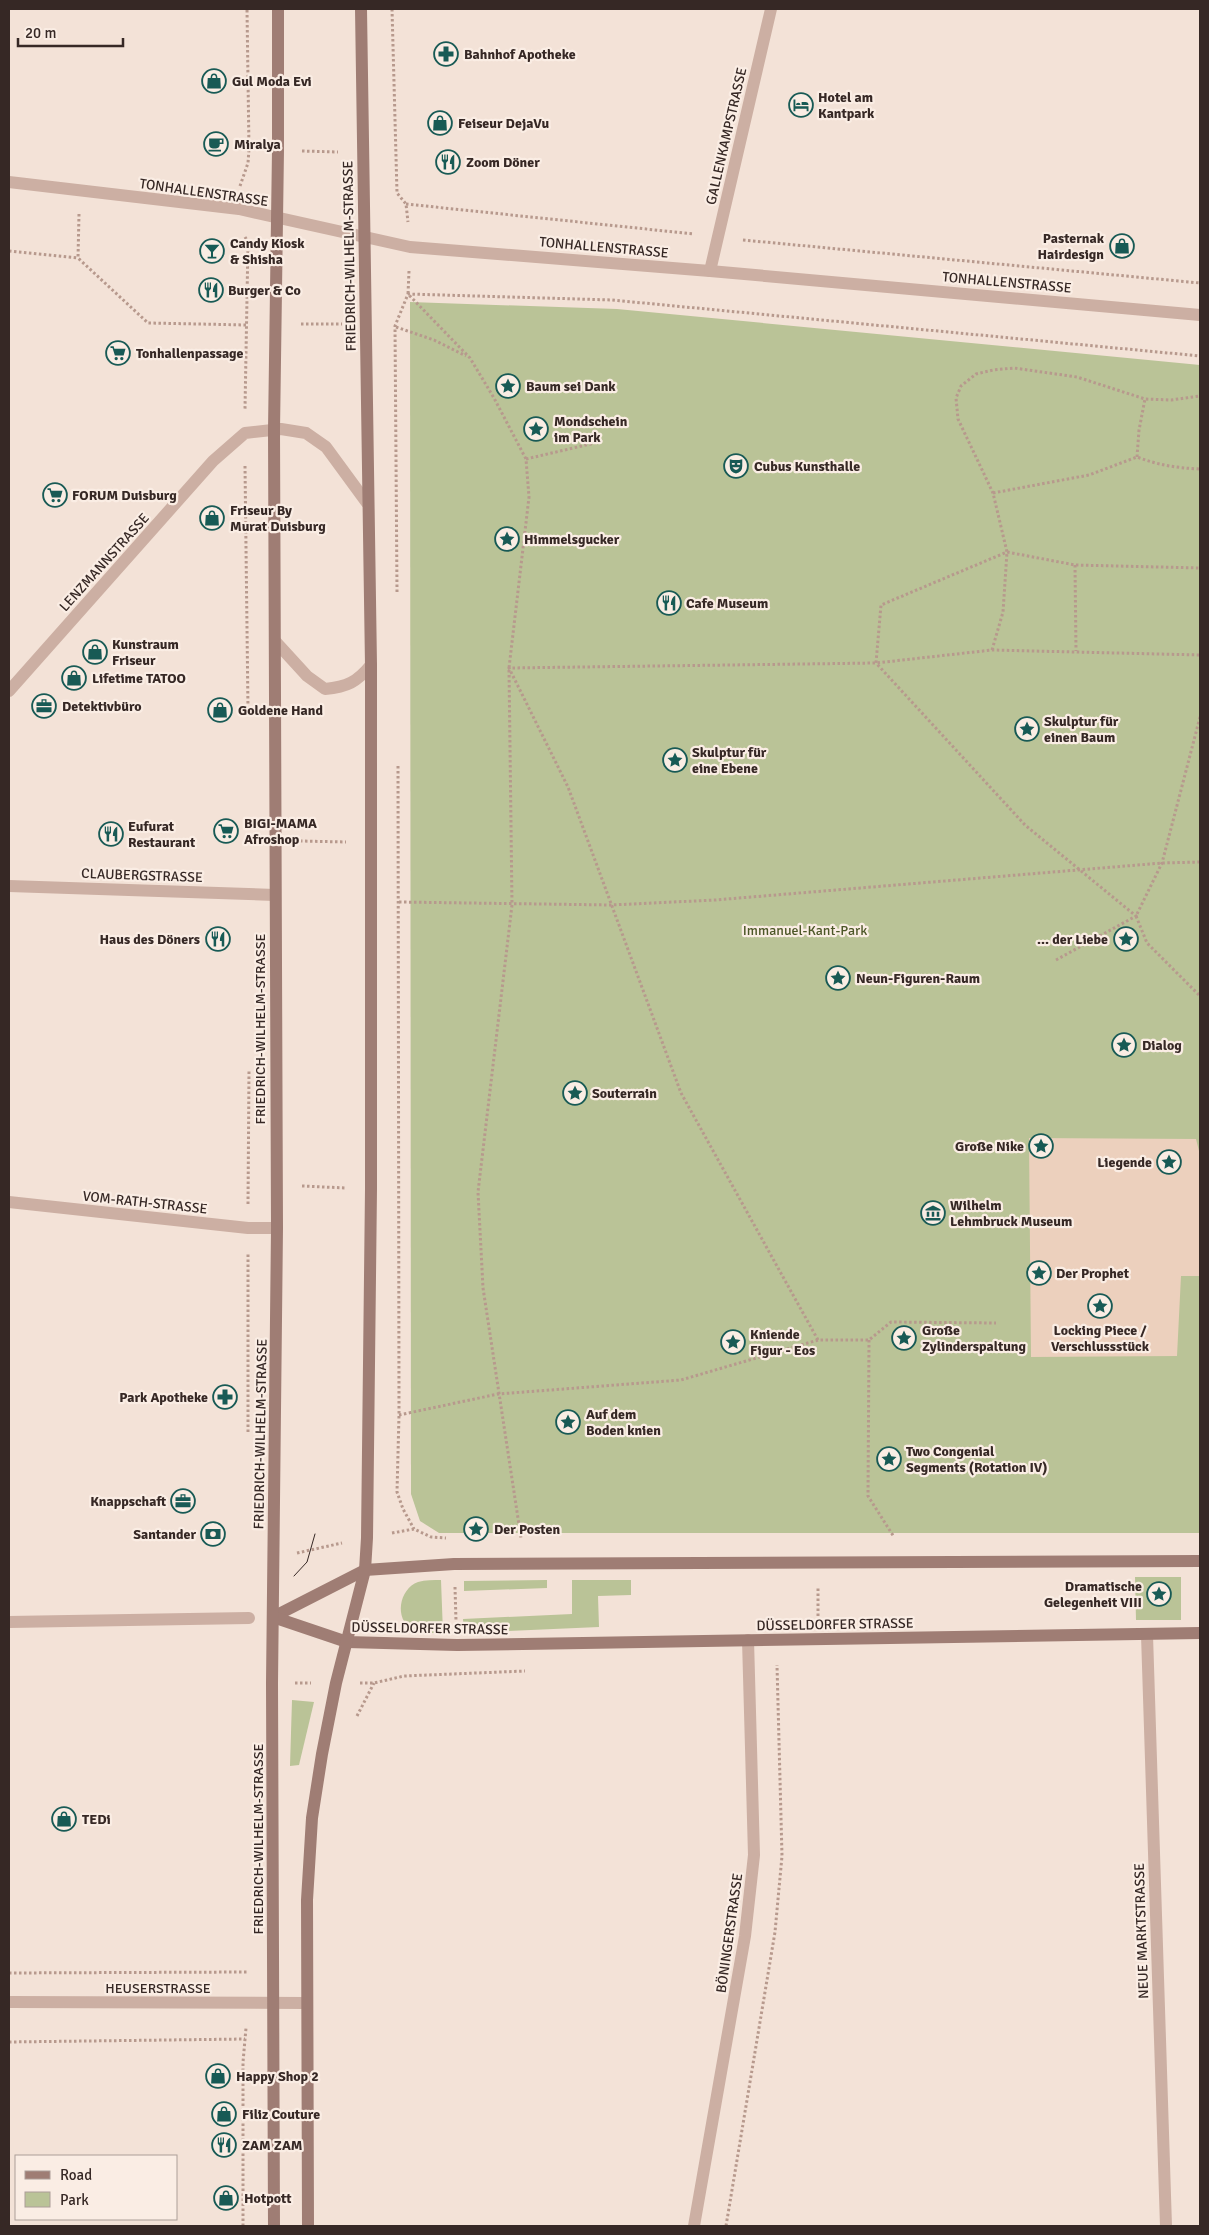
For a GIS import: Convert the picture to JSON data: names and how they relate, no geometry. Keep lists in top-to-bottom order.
{
  "streets": {
    "main road": ["FRIEDRICH-WILHELM-STRASSE", "DÜSSELDORFER STRASSE"],
    "street": [
      "GALLENKAMPSTRASSE",
      "TONHALLENSTRASSE",
      "LENZMANNSTRASSE",
      "CLAUBERGSTRASSE",
      "VOM-RATH-STRASSE",
      "NEUE MARKTSTRASSE",
      "BÖNINGERSTRASSE",
      "HEUSERSTRASSE"
    ]
  },
  "crossings": [
    ["GALLENKAMPSTRASSE", "TONHALLENSTRASSE"],
    ["TONHALLENSTRASSE", "FRIEDRICH-WILHELM-STRASSE"],
    ["FRIEDRICH-WILHELM-STRASSE", "CLAUBERGSTRASSE"],
    ["FRIEDRICH-WILHELM-STRASSE", "VOM-RATH-STRASSE"],
    ["FRIEDRICH-WILHELM-STRASSE", "DÜSSELDORFER STRASSE"],
    ["FRIEDRICH-WILHELM-STRASSE", "HEUSERSTRASSE"],
    ["DÜSSELDORFER STRASSE", "NEUE MARKTSTRASSE"],
    ["DÜSSELDORFER STRASSE", "BÖNINGERSTRASSE"]
  ],
  "parks": ["Immanuel-Kant-Park"],
  "places": {
    "pharmacy": ["Bahnhof Apotheke", "Park Apotheke"],
    "shop": [
      "Gul Moda Evi",
      "Feiseur DejaVu",
      "Pasternak Hairdesign",
      "Friseur By Murat Duisburg",
      "Kunstraum Friseur",
      "Lifetime TATOO",
      "Goldene Hand",
      "TEDi",
      "Happy Shop 2",
      "Filiz Couture",
      "Hotpott"
    ],
    "hotel": ["Hotel am Kantpark"],
    "cafe": ["Miralya"],
    "restaurant": [
      "Zoom Döner",
      "Burger & Co",
      "Cafe Museum",
      "Eufurat Restaurant",
      "Haus des Döners",
      "ZAM ZAM"
    ],
    "bar": ["Candy Kiosk & Shisha"],
    "supermarket": ["Tonhallenpassage", "FORUM Duisburg", "BIGI-MAMA Afroshop"],
    "place": [
      "Baum sei Dank",
      "Mondschein im Park",
      "Himmelsgucker",
      "Skulptur für einen Baum",
      "Skulptur für eine Ebene",
      "... der Liebe",
      "Neun-Figuren-Raum",
      "Dialog",
      "Souterrain",
      "Große Nike",
      "Liegende",
      "Der Prophet",
      "Locking Piece / Verschlussstück",
      "Große Zylinderspaltung",
      "Kniende Figur - Eos",
      "Auf dem Boden knien",
      "Two Congenial Segments (Rotation IV)",
      "Der Posten",
      "Dramatische Gelegenheit VIII"
    ],
    "theatre": ["Cubus Kunsthalle"],
    "office": ["Detektivbüro", "Knappschaft"],
    "museum": ["Wilhelm Lehmbruck Museum"],
    "bank": ["Santander"]
  },
  "legend": ["Road", "Park"],
  "scale_bar": "20 m"
}
